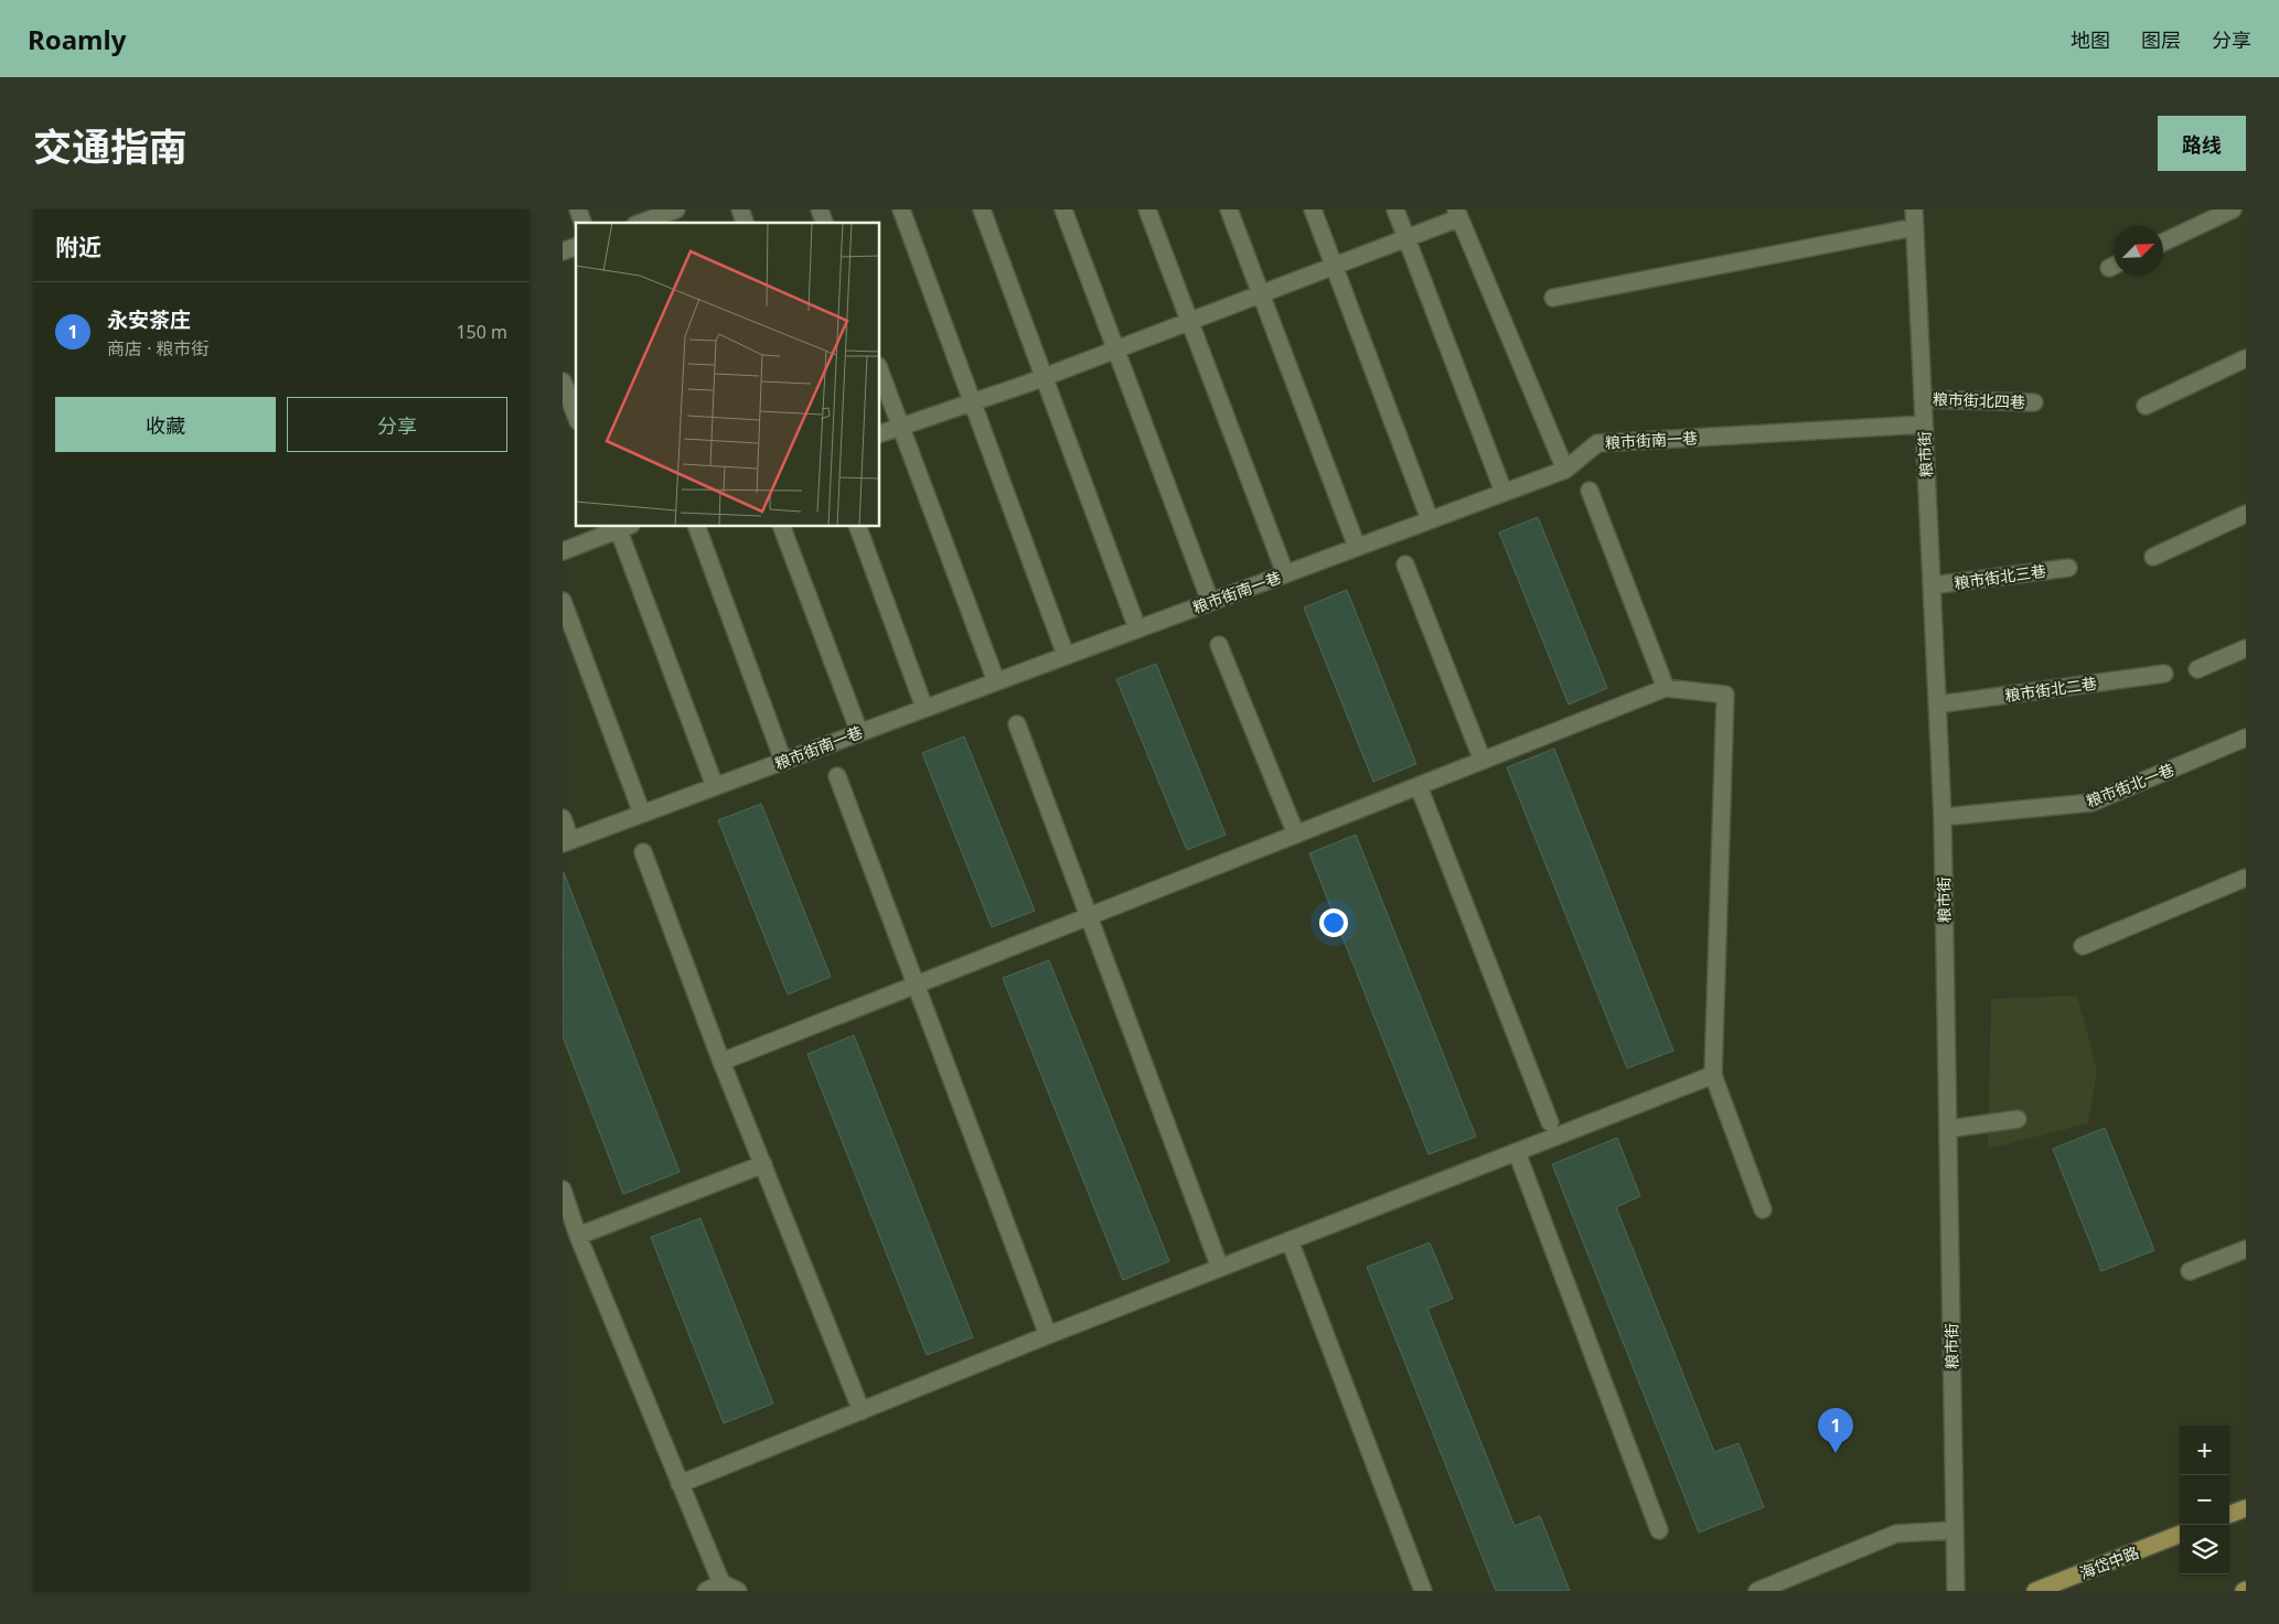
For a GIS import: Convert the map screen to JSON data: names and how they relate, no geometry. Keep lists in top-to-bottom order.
{
  "streets": {
    "main road": ["海岱中路"],
    "street": [
      "粮市街北四巷",
      "粮市街南一巷",
      "粮市街",
      "粮市街北三巷",
      "粮市街北二巷",
      "粮市街北一巷"
    ]
  },
  "crossings": [
    ["粮市街北四巷", "粮市街"],
    ["粮市街南一巷", "粮市街"],
    ["粮市街", "粮市街北三巷"],
    ["粮市街", "粮市街北二巷"],
    ["粮市街", "粮市街北一巷"]
  ],
  "north": "top right",
  "page": {
    "header": "Roamly",
    "nav": ["地图", "图层", "分享"],
    "title": "交通指南",
    "buttons": [
      "路线",
      ["收藏", "分享"]
    ],
    "heading": "附近",
    "list": [
      {
        "mark": "1",
        "name": "永安茶庄",
        "note": "商店 · 粮市街",
        "value": "150 m"
      }
    ],
    "pins": "1",
    "map_buttons": ["+", "−"]
  }
}
